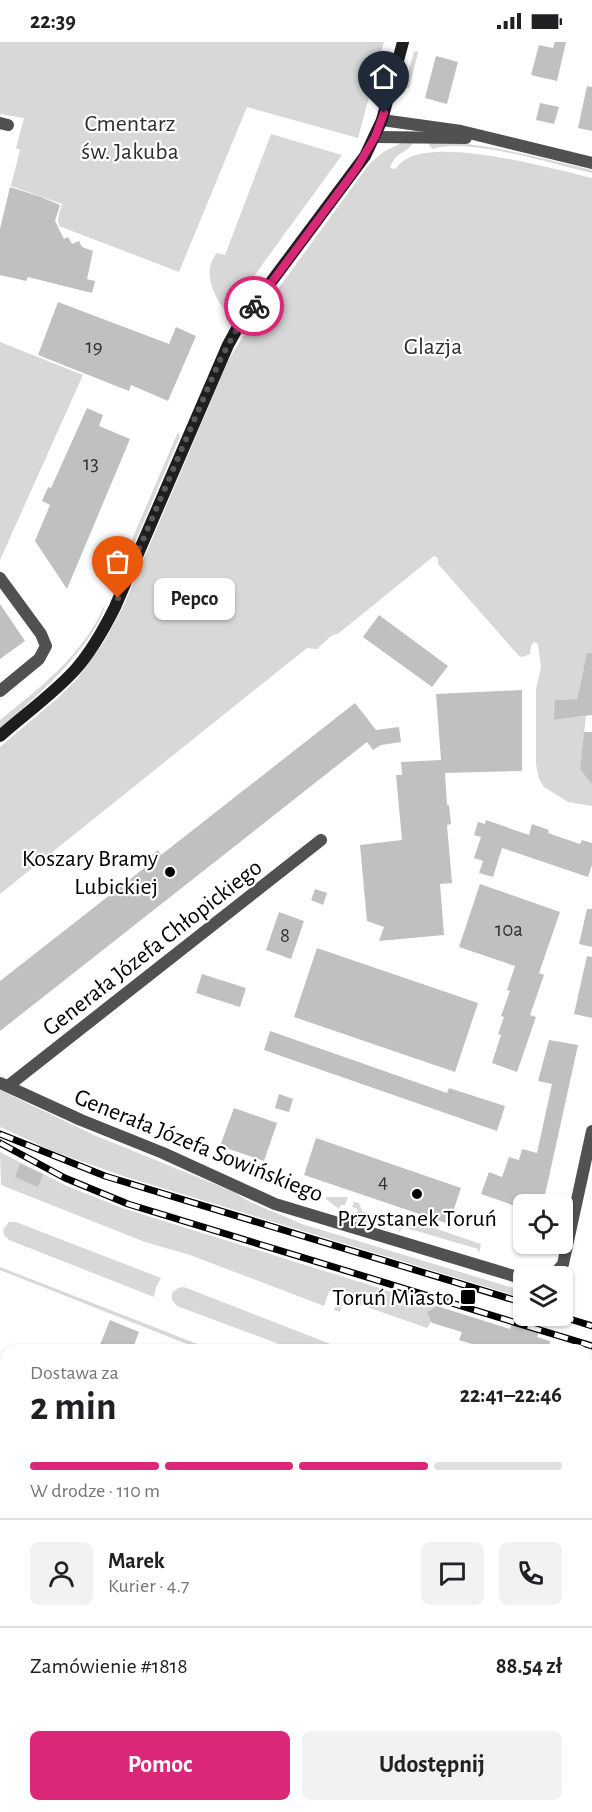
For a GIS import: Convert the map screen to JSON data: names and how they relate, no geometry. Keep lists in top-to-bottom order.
{
  "streets": {
    "street": ["Generała Józefa Chłopickiego", "Generała Józefa Sowińskiego"]
  },
  "crossings": [
    ["Generała Józefa Chłopickiego", "Generała Józefa Sowińskiego"]
  ],
  "parks": ["Cmentarz św. Jakuba", "Glazja"],
  "places": {
    "other": ["Pepco", "Koszary Bramy Lubickiej", "Przystanek Toruń"],
    "transit": ["Toruń Miasto"]
  },
  "house_numbers": [
    "19",
    "13",
    "10a",
    "8",
    "4"
  ],
  "page": {
    "status": "22:39",
    "bubble": "Pepco",
    "heading": ["2 min", "Dostawa za", "22:41–22:46"],
    "panel": [
      "Marek",
      "Kurier · 4.7",
      "Zamówienie #1818",
      "88.54 zł"
    ],
    "bar": "W drodze · 110 m",
    "buttons": ["Pomoc", "Udostępnij"]
  }
}
